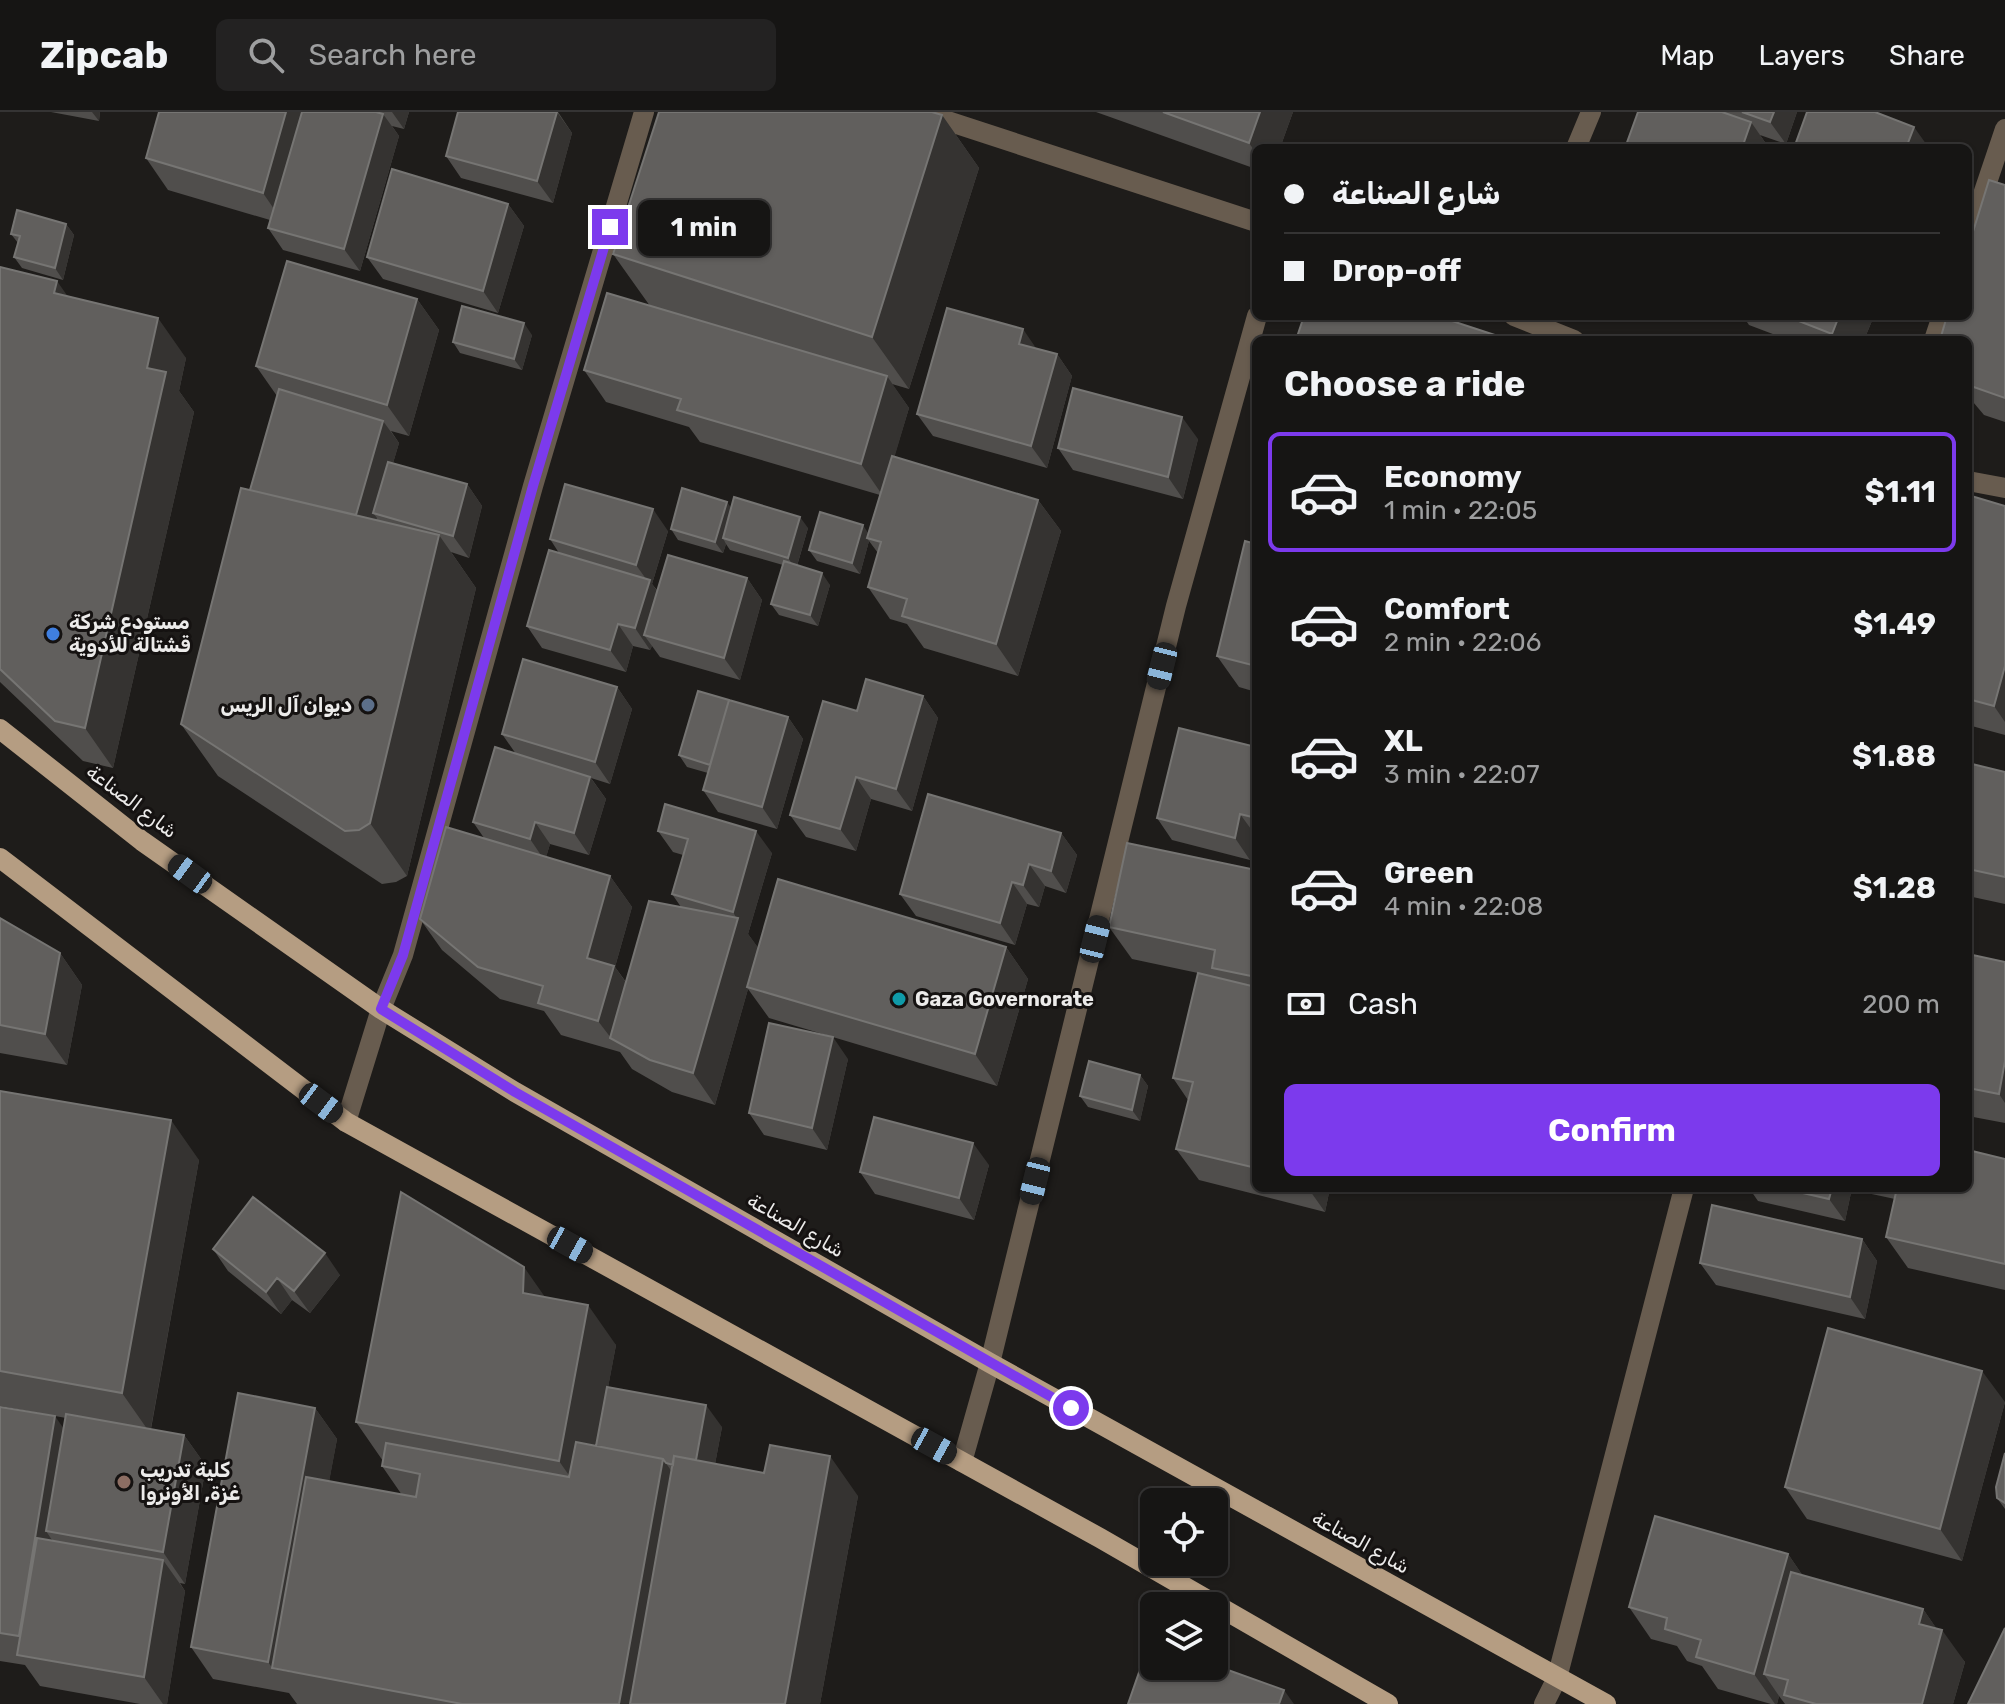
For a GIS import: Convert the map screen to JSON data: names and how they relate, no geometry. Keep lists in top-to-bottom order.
{
  "streets": {
    "main road": ["شارع الصناعة"]
  },
  "places": [
    "مستودع شركة قشتالة للأدوية",
    "ديوان آل الريس",
    "Gaza Governorate",
    "كلية تدريب غزة, الأونروا"
  ],
  "page": {
    "header": "Zipcab",
    "search": "Search here",
    "nav": ["Map", "Layers", "Share"],
    "banner": ["شارع الصناعة", "Drop-off"],
    "bubble": "1 min",
    "heading": "Choose a ride",
    "list": [
      {
        "name": "Economy",
        "note": "1 min · 22:05",
        "value": "$1.11"
      },
      {
        "name": "Comfort",
        "note": "2 min · 22:06",
        "value": "$1.49"
      },
      {
        "name": "XL",
        "note": "3 min · 22:07",
        "value": "$1.88"
      },
      {
        "name": "Green",
        "note": "4 min · 22:08",
        "value": "$1.28"
      }
    ],
    "pay": ["Cash", "200 m"],
    "buttons": "Confirm"
  }
}
